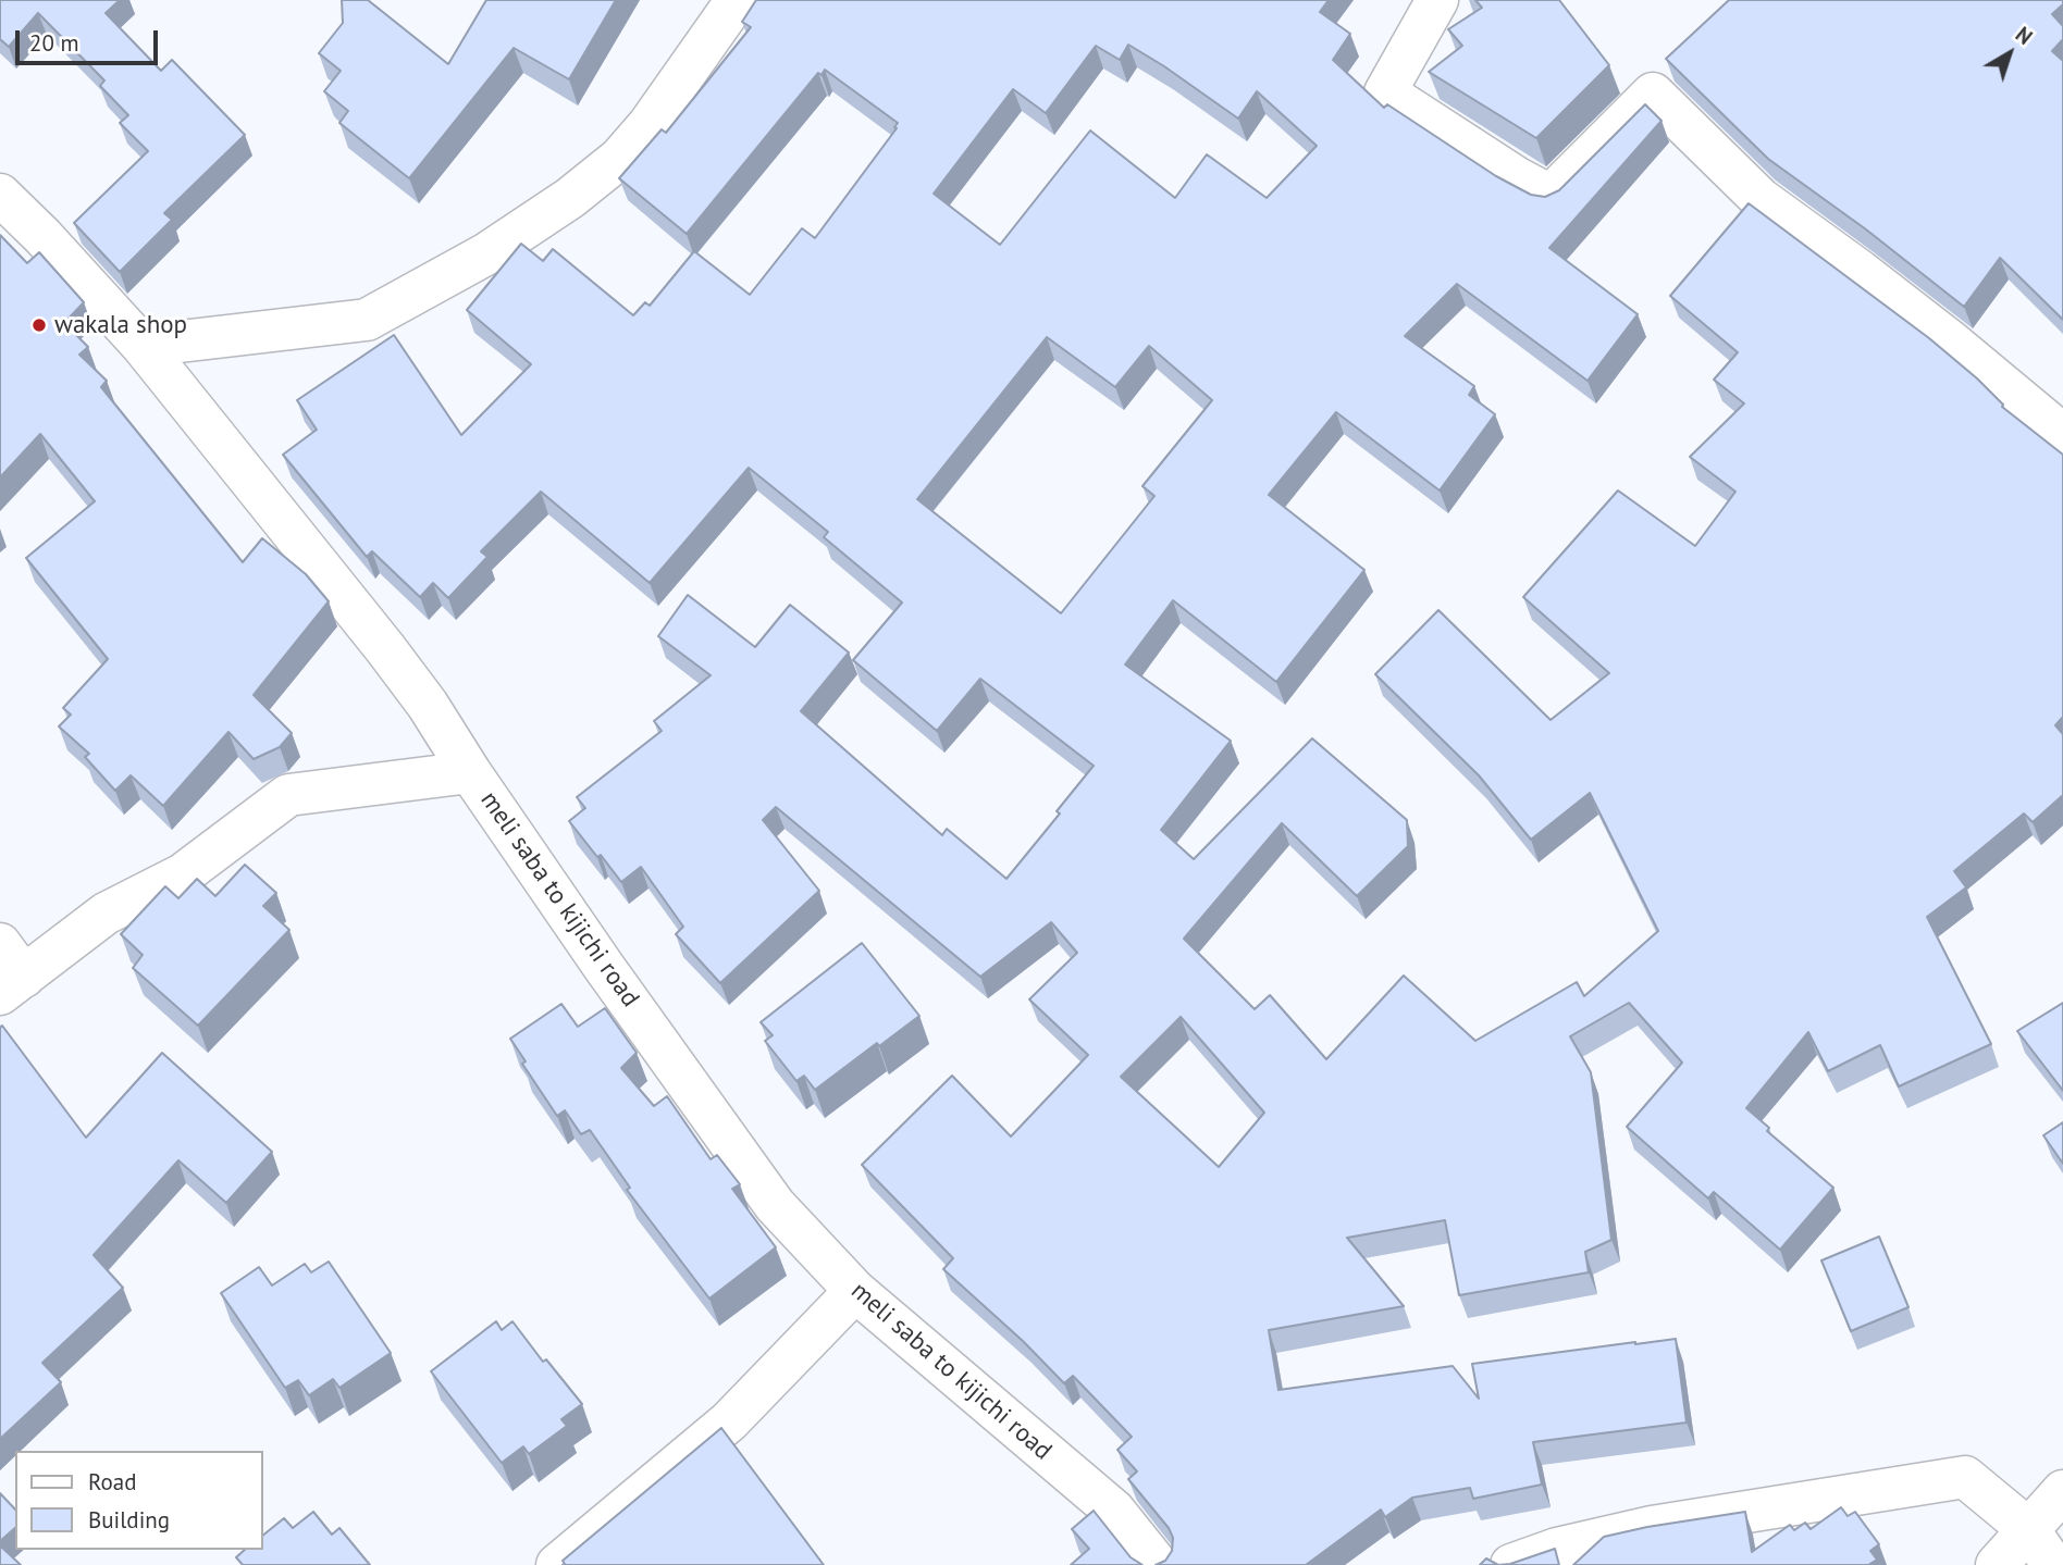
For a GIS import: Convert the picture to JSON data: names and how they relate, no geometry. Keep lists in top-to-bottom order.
{
  "streets": {
    "street": ["meli saba to kijichi road"]
  },
  "places": ["wakala shop"],
  "legend": ["Road", "Building"],
  "scale_bar": "20 m",
  "north": "top right"
}
